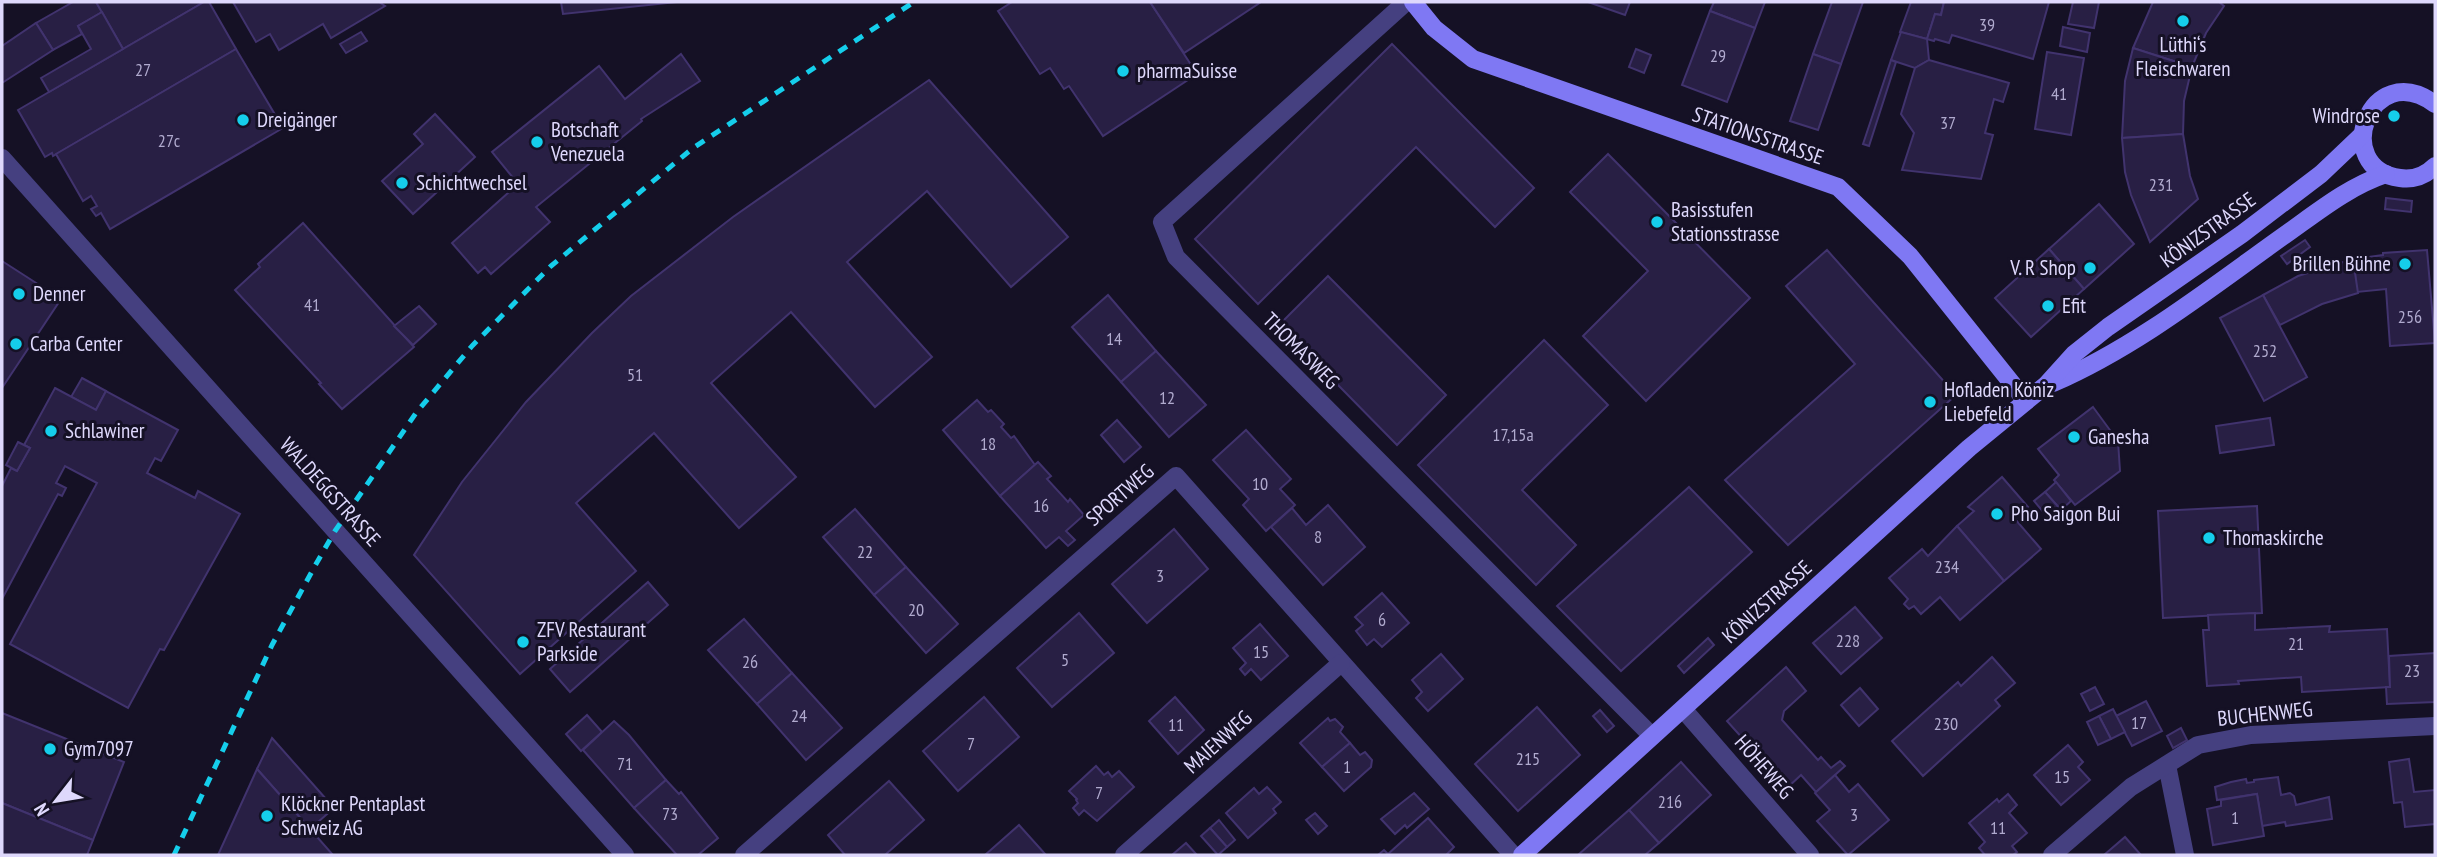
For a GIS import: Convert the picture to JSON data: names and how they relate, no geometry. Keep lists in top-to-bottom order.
{
  "streets": {
    "main road": ["STATIONSSTRASSE", "KÖNIZSTRASSE"],
    "street": [
      "THOMASWEG",
      "WALDEGGSTRASSE",
      "SPORTWEG",
      "BUCHENWEG",
      "MAIENWEG",
      "HÖHEWEG"
    ]
  },
  "crossings": [
    ["STATIONSSTRASSE", "KÖNIZSTRASSE"],
    ["KÖNIZSTRASSE", "THOMASWEG"],
    ["KÖNIZSTRASSE", "HÖHEWEG"],
    ["SPORTWEG", "MAIENWEG"]
  ],
  "places": [
    "Lüthi‘s Fleischwaren",
    "pharmaSuisse",
    "Windrose",
    "Dreigänger",
    "Botschaft Venezuela",
    "Schichtwechsel",
    "Basisstufen Stationsstrasse",
    "Brillen Bühne",
    "V. R Shop",
    "Denner",
    "Efit",
    "Carba Center",
    "Hofladen Köniz Liebefeld",
    "Schlawiner",
    "Ganesha",
    "Pho Saigon Bui",
    "Thomaskirche",
    "ZFV Restaurant Parkside",
    "Gym7097",
    "Klöckner Pentaplast Schweiz AG"
  ],
  "house_numbers": [
    "39",
    "29",
    "27",
    "41",
    "37",
    "27c",
    "231",
    "41",
    "256",
    "14",
    "252",
    "51",
    "12",
    "17,15a",
    "18",
    "10",
    "16",
    "8",
    "22",
    "234",
    "3",
    "20",
    "6",
    "228",
    "21",
    "15",
    "5",
    "26",
    "23",
    "24",
    "17",
    "230",
    "11",
    "7",
    "215",
    "71",
    "1",
    "15",
    "7",
    "216",
    "73",
    "3",
    "1",
    "11"
  ],
  "north": "bottom left"
}
